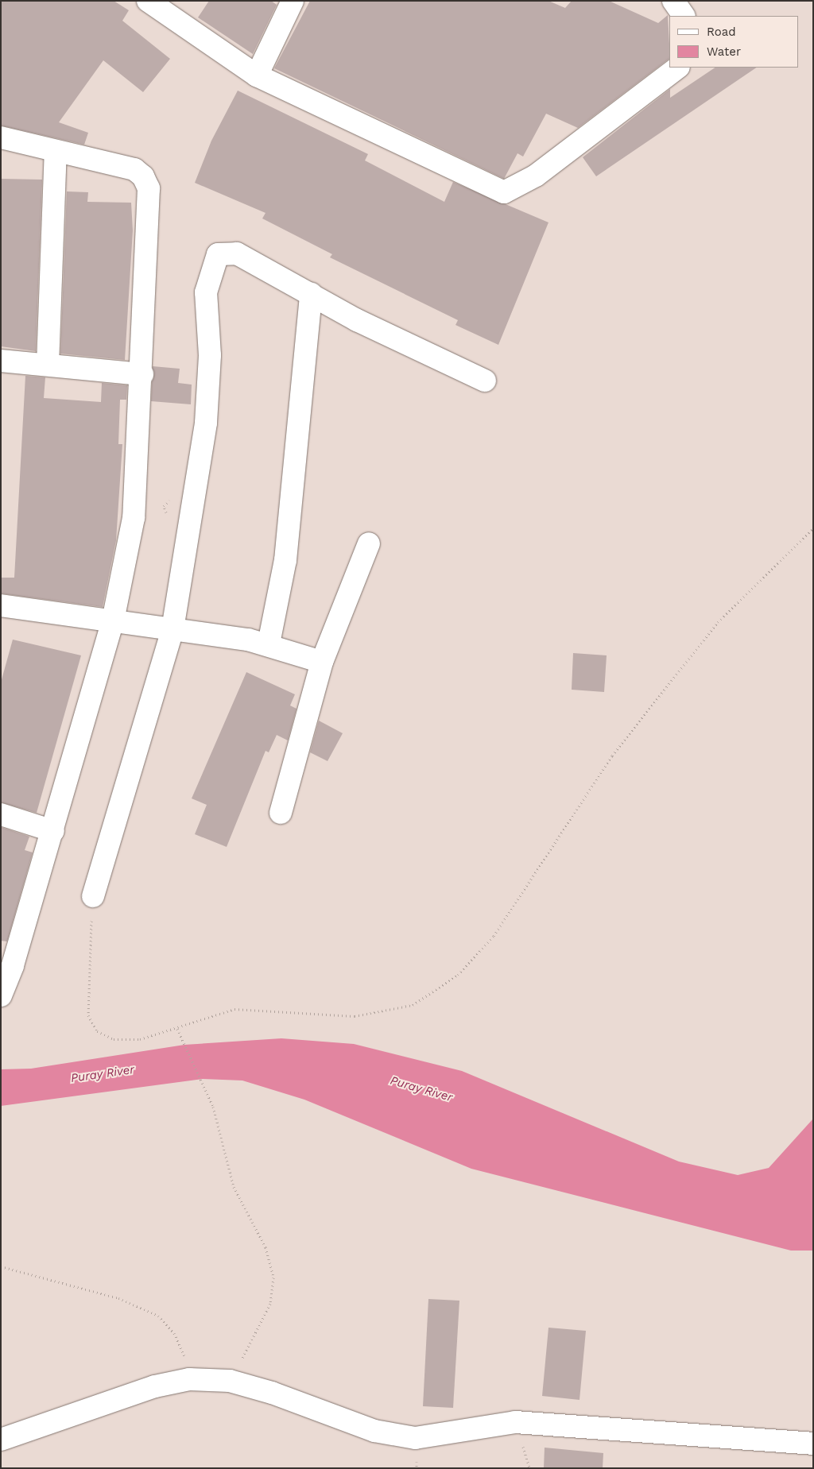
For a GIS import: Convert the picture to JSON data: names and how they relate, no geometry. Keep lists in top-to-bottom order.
{
  "water": ["Puray River"],
  "legend": ["Road", "Water"]
}
